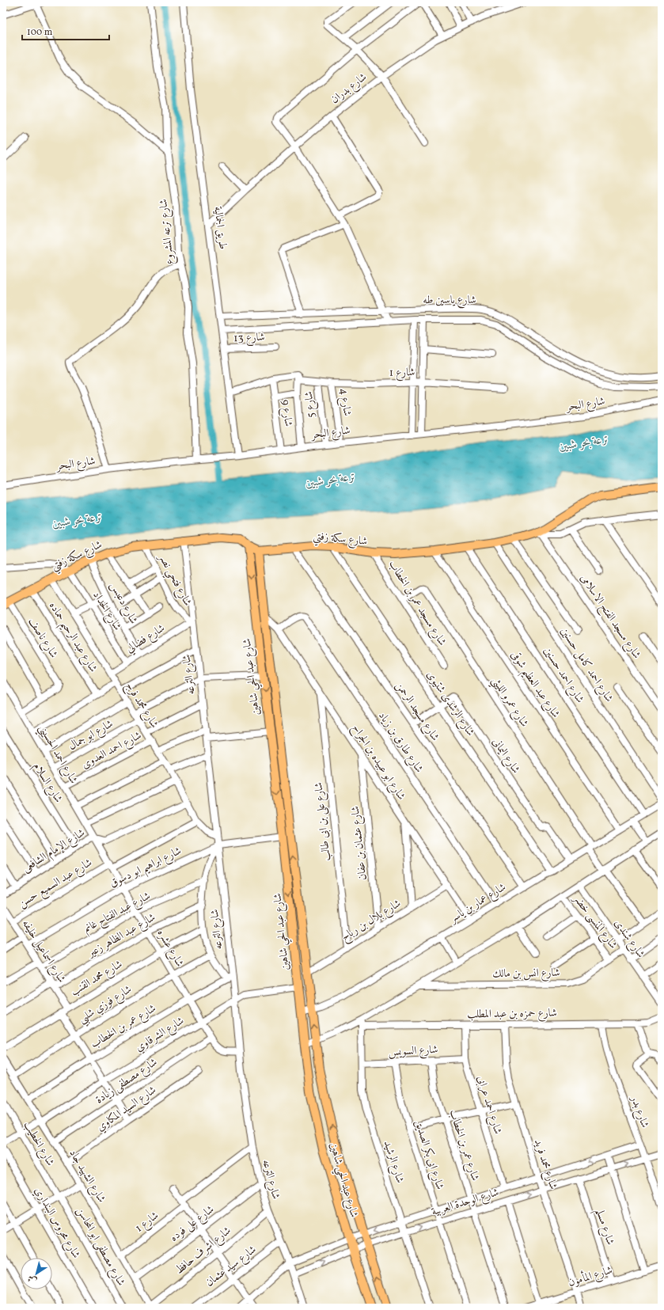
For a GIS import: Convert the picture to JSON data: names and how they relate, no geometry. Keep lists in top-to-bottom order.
{
  "streets": {
    "main road": ["شارع سكة زفتي", "شارع عبد الحي شاهين"],
    "street": [
      "شارع بدران",
      "طريق الجمالية",
      "شارع ترعه المشروع",
      "شارع ياسين طه",
      "شارع 13",
      "شارع 1",
      "شارع 4",
      "شارع 5",
      "شارع البحر",
      "شارع 9",
      "شارع فتحي نصر",
      "شارع دعبس",
      "شارع مسجد عمر بن الخطاب",
      "شارع الحداد",
      "شارع مسجد الفتح الاسلامى",
      "شارع عبد الرحيم حماده",
      "شارع ناصف",
      "شارع فضالي",
      "شارع احمد كامل حسنين",
      "شارع الترعه",
      "شارع احمد حسنين",
      "شارع عبد العظيم شوقى",
      "شارع عمرو الليثي",
      "شارع الرشدى شتيوى",
      "شارع محمد فرج",
      "شارع مسجد الرحمن",
      "شارع ابو جمال",
      "شارع طارق بن زياد",
      "شارع احمد العدوى",
      "شارع احمد الحسيني",
      "شارع اليمانى",
      "شارع ابو عبيده بن الجراح",
      "شارع السلام",
      "شارع على بن ابى طالب",
      "شارع عثمان بن عفان",
      "شارع الإمام الشافعى",
      "شارع ابراهيم ابو دسوق",
      "شارع عبد السميع حسن",
      "شارع عمار بن ياسر",
      "شارع عبد الفتاح غانم",
      "شارع بلال بن رباح",
      "شارع المنسى خضر",
      "شارع عبد الظاهر زعير",
      "شارع شندى",
      "شارع عشره",
      "شارع اسماعيل خليفه",
      "شارع انس بن مالك",
      "شارع محمد القنب",
      "شارع فوزي شلبي",
      "شارع حمزه بن عبد المطلب",
      "شارع عمر بن الخطاب",
      "شارع الشرقاوي",
      "شارع السويس",
      "شارع مصطفى زيادة",
      "شارع احمد عرابى",
      "شارع السيد المكاوي",
      "شارع بدر",
      "شارع الخطيب",
      "شارع ابى بكر الصديق",
      "شارع الرشيد",
      "شارع محمد فريد",
      "شارع الشهيد جاد",
      "شارع الوحدة العربية",
      "شارع محروس البنداري",
      "شارع على فوده",
      "شارع مسلم",
      "شارع مصطفى ابو المحاسن",
      "شارع اشرف حافظ",
      "شارع سيد عثمان",
      "شارع المأمون"
    ]
  },
  "crossings": [
    ["شارع بدران", "طريق الجمالية"],
    ["طريق الجمالية", "شارع ياسين طه"],
    ["طريق الجمالية", "شارع 13"],
    ["طريق الجمالية", "شارع البحر"],
    ["شارع ترعه المشروع", "شارع البحر"],
    ["شارع 1", "شارع 4"],
    ["شارع 1", "شارع 5"],
    ["شارع 1", "شارع 9"],
    ["شارع 1", "شارع الترعه"],
    ["شارع 1", "شارع الشهيد جاد"],
    ["شارع 4", "شارع البحر"],
    ["شارع 5", "شارع البحر"],
    ["شارع البحر", "شارع 9"],
    ["شارع سكة زفتي", "شارع فتحي نصر"],
    ["شارع سكة زفتي", "شارع دعبس"],
    ["شارع سكة زفتي", "شارع مسجد عمر بن الخطاب"],
    ["شارع سكة زفتي", "شارع الحداد"],
    ["شارع سكة زفتي", "شارع مسجد الفتح الاسلامى"],
    ["شارع سكة زفتي", "شارع عبد الرحيم حماده"],
    ["شارع سكة زفتي", "شارع ناصف"],
    ["شارع سكة زفتي", "شارع احمد كامل حسنين"],
    ["شارع سكة زفتي", "شارع الترعه"],
    ["شارع سكة زفتي", "شارع احمد حسنين"],
    ["شارع سكة زفتي", "شارع عبد الحي شاهين"],
    ["شارع سكة زفتي", "شارع عبد العظيم شوقى"],
    ["شارع سكة زفتي", "شارع الرشدى شتيوى"],
    ["شارع سكة زفتي", "شارع محمد فرج"],
    ["شارع سكة زفتي", "شارع مسجد الرحمن"],
    ["شارع فتحي نصر", "شارع فضالي"],
    ["شارع فتحي نصر", "شارع الترعه"],
    ["شارع دعبس", "شارع فضالي"],
    ["شارع مسجد عمر بن الخطاب", "شارع عمرو الليثي"],
    ["شارع الحداد", "شارع فضالي"],
    ["شارع فضالي", "شارع الترعه"],
    ["شارع فضالي", "شارع محمد فرج"],
    ["شارع الترعه", "شارع محمد فرج"],
    ["شارع الترعه", "شارع ابراهيم ابو دسوق"],
    ["شارع الترعه", "شارع عشره"],
    ["شارع الترعه", "شارع عمر بن الخطاب"],
    ["شارع الترعه", "شارع الشرقاوي"],
    ["شارع الترعه", "شارع الوحدة العربية"],
    ["شارع الترعه", "شارع على فوده"],
    ["شارع الترعه", "شارع اشرف حافظ"],
    ["شارع الترعه", "شارع سيد عثمان"],
    ["شارع احمد حسنين", "شارع عمار بن ياسر"],
    ["شارع عبد الحي شاهين", "شارع ابو عبيده بن الجراح"],
    ["شارع عبد الحي شاهين", "شارع ابراهيم ابو دسوق"],
    ["شارع عبد الحي شاهين", "شارع عمار بن ياسر"],
    ["شارع عبد الحي شاهين", "شارع بلال بن رباح"],
    ["شارع عبد الحي شاهين", "شارع الشرقاوي"],
    ["شارع عبد الحي شاهين", "شارع الوحدة العربية"],
    ["شارع عبد العظيم شوقى", "شارع عمار بن ياسر"],
    ["شارع عمرو الليثي", "شارع عمار بن ياسر"],
    ["شارع الرشدى شتيوى", "شارع اليمانى"],
    ["شارع الرشدى شتيوى", "شارع عمار بن ياسر"],
    ["شارع محمد فرج", "شارع ابو جمال"],
    ["شارع محمد فرج", "شارع احمد العدوى"],
    ["شارع محمد فرج", "شارع الإمام الشافعى"],
    ["شارع محمد فرج", "شارع عبد السميع حسن"],
    ["شارع مسجد الرحمن", "شارع اليمانى"],
    ["شارع مسجد الرحمن", "شارع عمار بن ياسر"],
    ["شارع ابو جمال", "شارع احمد الحسيني"],
    ["شارع طارق بن زياد", "شارع ابو عبيده بن الجراح"],
    ["شارع طارق بن زياد", "شارع عمار بن ياسر"],
    ["شارع احمد العدوى", "شارع احمد الحسيني"],
    ["شارع احمد الحسيني", "شارع الإمام الشافعى"],
    ["شارع احمد الحسيني", "شارع عشره"],
    ["شارع اليمانى", "شارع عمار بن ياسر"],
    ["شارع ابو عبيده بن الجراح", "شارع على بن ابى طالب"],
    ["شارع ابو عبيده بن الجراح", "شارع عثمان بن عفان"],
    ["شارع ابو عبيده بن الجراح", "شارع عمار بن ياسر"],
    ["شارع ابو عبيده بن الجراح", "شارع بلال بن رباح"],
    ["شارع السلام", "شارع الإمام الشافعى"],
    ["شارع على بن ابى طالب", "شارع بلال بن رباح"],
    ["شارع عثمان بن عفان", "شارع بلال بن رباح"],
    ["شارع الإمام الشافعى", "شارع عشره"],
    ["شارع ابراهيم ابو دسوق", "شارع عشره"],
    ["شارع ابراهيم ابو دسوق", "شارع اسماعيل خليفه"],
    ["شارع عبد السميع حسن", "شارع عشره"],
    ["شارع عبد السميع حسن", "شارع اسماعيل خليفه"],
    ["شارع عبد الفتاح غانم", "شارع عشره"],
    ["شارع عبد الفتاح غانم", "شارع اسماعيل خليفه"],
    ["شارع المنسى خضر", "شارع انس بن مالك"],
    ["شارع عبد الظاهر زعير", "شارع عشره"],
    ["شارع عبد الظاهر زعير", "شارع اسماعيل خليفه"],
    ["شارع شندى", "شارع انس بن مالك"],
    ["شارع عشره", "شارع محمد القنب"],
    ["شارع عشره", "شارع فوزي شلبي"],
    ["شارع عشره", "شارع عمر بن الخطاب"],
    ["شارع عشره", "شارع الشرقاوي"],
    ["شارع عشره", "شارع مصطفى زيادة"],
    ["شارع اسماعيل خليفه", "شارع محمد القنب"],
    ["شارع فوزي شلبي", "شارع الشهيد جاد"],
    ["شارع حمزه بن عبد المطلب", "شارع احمد عرابى"],
    ["شارع حمزه بن عبد المطلب", "شارع بدر"],
    ["شارع حمزه بن عبد المطلب", "شارع الرشيد"],
    ["شارع حمزه بن عبد المطلب", "شارع محمد فريد"],
    ["شارع عمر بن الخطاب", "شارع السويس"],
    ["شارع عمر بن الخطاب", "شارع الشهيد جاد"],
    ["شارع عمر بن الخطاب", "شارع الوحدة العربية"],
    ["شارع الشرقاوي", "شارع الخطيب"],
    ["شارع الشرقاوي", "شارع الشهيد جاد"],
    ["شارع السويس", "شارع احمد عرابى"],
    ["شارع السويس", "شارع ابى بكر الصديق"],
    ["شارع السويس", "شارع الرشيد"],
    ["شارع مصطفى زيادة", "شارع الشهيد جاد"],
    ["شارع احمد عرابى", "شارع الوحدة العربية"],
    ["شارع السيد المكاوي", "شارع الشهيد جاد"],
    ["شارع بدر", "شارع الوحدة العربية"],
    ["شارع الخطيب", "شارع مصطفى ابو المحاسن"],
    ["شارع ابى بكر الصديق", "شارع الوحدة العربية"],
    ["شارع الرشيد", "شارع الوحدة العربية"],
    ["شارع محمد فريد", "شارع الوحدة العربية"],
    ["شارع محمد فريد", "شارع المأمون"],
    ["شارع الشهيد جاد", "شارع على فوده"],
    ["شارع الشهيد جاد", "شارع اشرف حافظ"],
    ["شارع الوحدة العربية", "شارع مسلم"],
    ["شارع مسلم", "شارع المأمون"]
  ],
  "water": ["ترعة بحر شبين"],
  "scale_bar": "100 m",
  "north": "bottom left"
}
